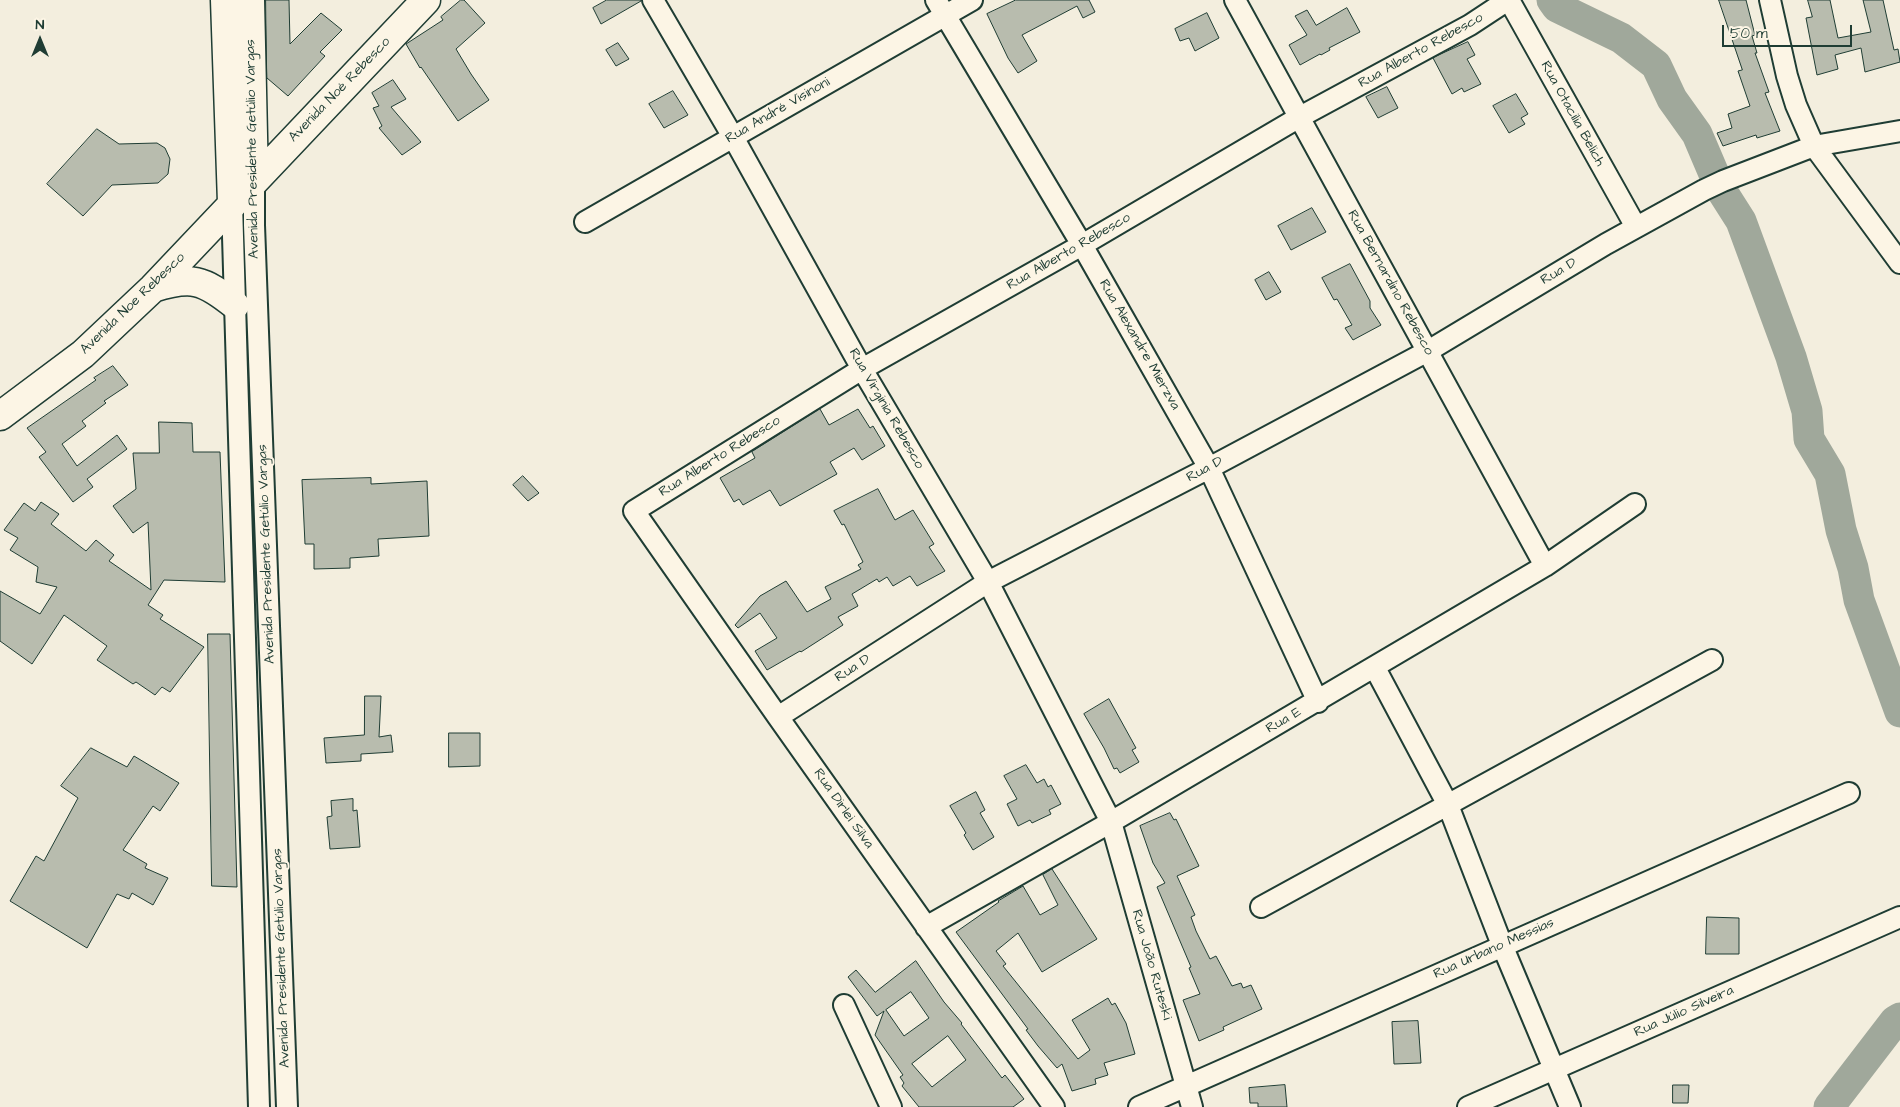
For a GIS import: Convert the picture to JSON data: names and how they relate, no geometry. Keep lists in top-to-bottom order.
{
  "streets": {
    "main road": ["Avenida Noé Rebesco", "Avenida Presidente Getúlio Vargas", "Avenida Noe Rebesco"],
    "street": [
      "Rua Alberto Rebesco",
      "Rua André Visinoni",
      "Rua Otacilia Belich",
      "Rua D",
      "Rua Bernardino Rebesco",
      "Rua Alexandre Mierzva",
      "Rua Virginia Rebesco",
      "Rua E",
      "Rua Dirlei Silva",
      "Rua Urbano Messias",
      "Rua João Ruteski",
      "Rua Júlio Silveira"
    ]
  },
  "crossings": [
    ["Rua Alberto Rebesco", "Rua Otacilia Belich"],
    ["Rua Alberto Rebesco", "Rua Bernardino Rebesco"],
    ["Rua Alberto Rebesco", "Rua Alexandre Mierzva"],
    ["Rua Alberto Rebesco", "Rua Virginia Rebesco"],
    ["Rua Alberto Rebesco", "Rua Dirlei Silva"],
    ["Avenida Noé Rebesco", "Avenida Presidente Getúlio Vargas"],
    ["Avenida Noé Rebesco", "Avenida Noe Rebesco"],
    ["Rua André Visinoni", "Rua Alexandre Mierzva"],
    ["Rua André Visinoni", "Rua Virginia Rebesco"],
    ["Rua Otacilia Belich", "Rua D"],
    ["Avenida Presidente Getúlio Vargas", "Avenida Noe Rebesco"],
    ["Rua D", "Rua Bernardino Rebesco"],
    ["Rua D", "Rua Alexandre Mierzva"],
    ["Rua D", "Rua Virginia Rebesco"],
    ["Rua D", "Rua Dirlei Silva"],
    ["Rua Bernardino Rebesco", "Rua E"],
    ["Rua Alexandre Mierzva", "Rua E"],
    ["Rua Virginia Rebesco", "Rua E"],
    ["Rua Virginia Rebesco", "Rua João Ruteski"],
    ["Rua E", "Rua Dirlei Silva"],
    ["Rua E", "Rua João Ruteski"],
    ["Rua Urbano Messias", "Rua João Ruteski"]
  ],
  "scale_bar": "50 m",
  "north": "top"
}
